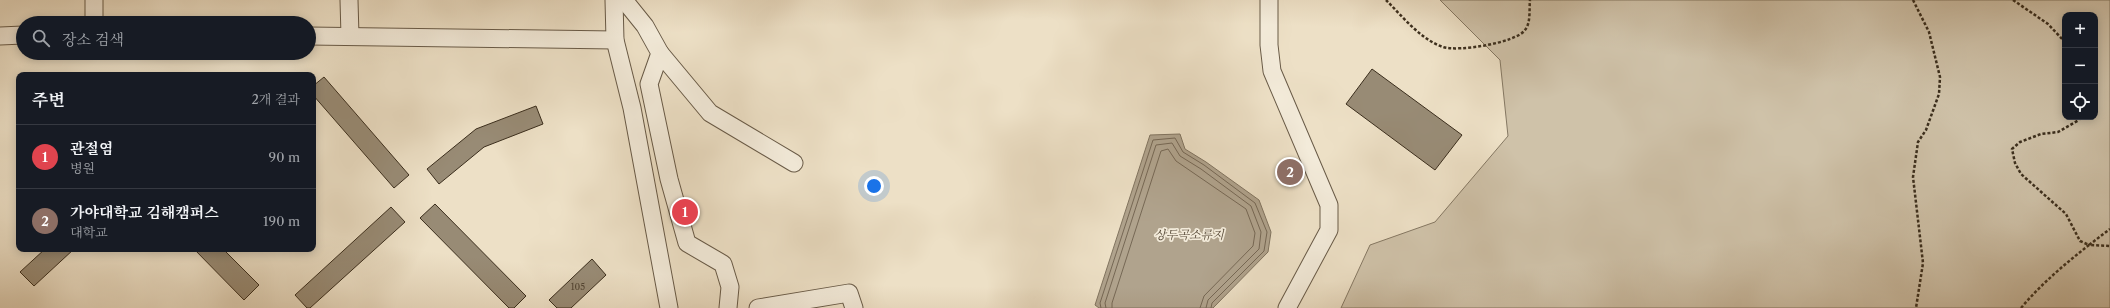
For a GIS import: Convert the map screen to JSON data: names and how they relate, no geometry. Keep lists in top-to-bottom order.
{
  "water": ["상두곡소류지"],
  "house_numbers": ["105"],
  "page": {
    "map_buttons": ["+", "−"],
    "search": "장소 검색",
    "heading": ["주변", "2개 결과"],
    "list": [
      {
        "mark": "1",
        "name": "관절염",
        "note": "병원",
        "value": "90 m"
      },
      {
        "mark": "2",
        "name": "가야대학교 김해캠퍼스",
        "note": "대학교",
        "value": "190 m"
      }
    ],
    "pins": ["2", "1"]
  }
}
